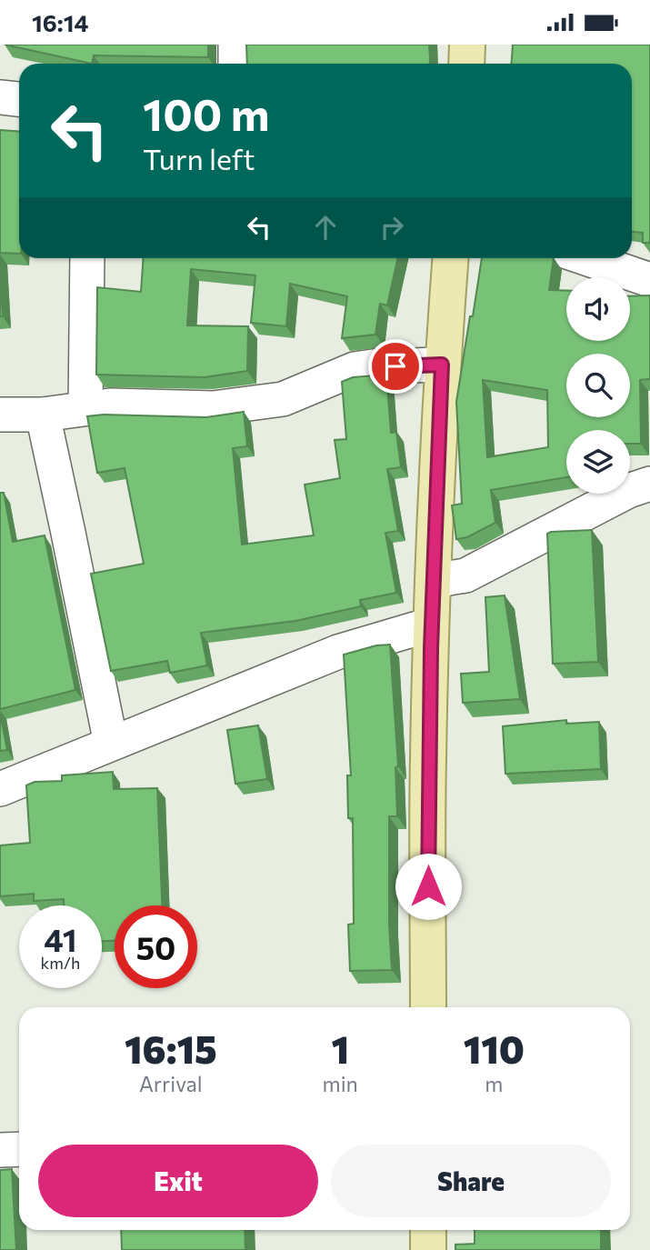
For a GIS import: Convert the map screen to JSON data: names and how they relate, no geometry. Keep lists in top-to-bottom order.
{
  "page": {
    "status": "16:14",
    "turn": ["100 m", "Turn left"],
    "speed": "41 km/h",
    "limit": "50",
    "eta": [
      "16:15",
      "Arrival",
      "1",
      "min",
      "110",
      "m"
    ],
    "buttons": ["Exit", "Share"]
  }
}
